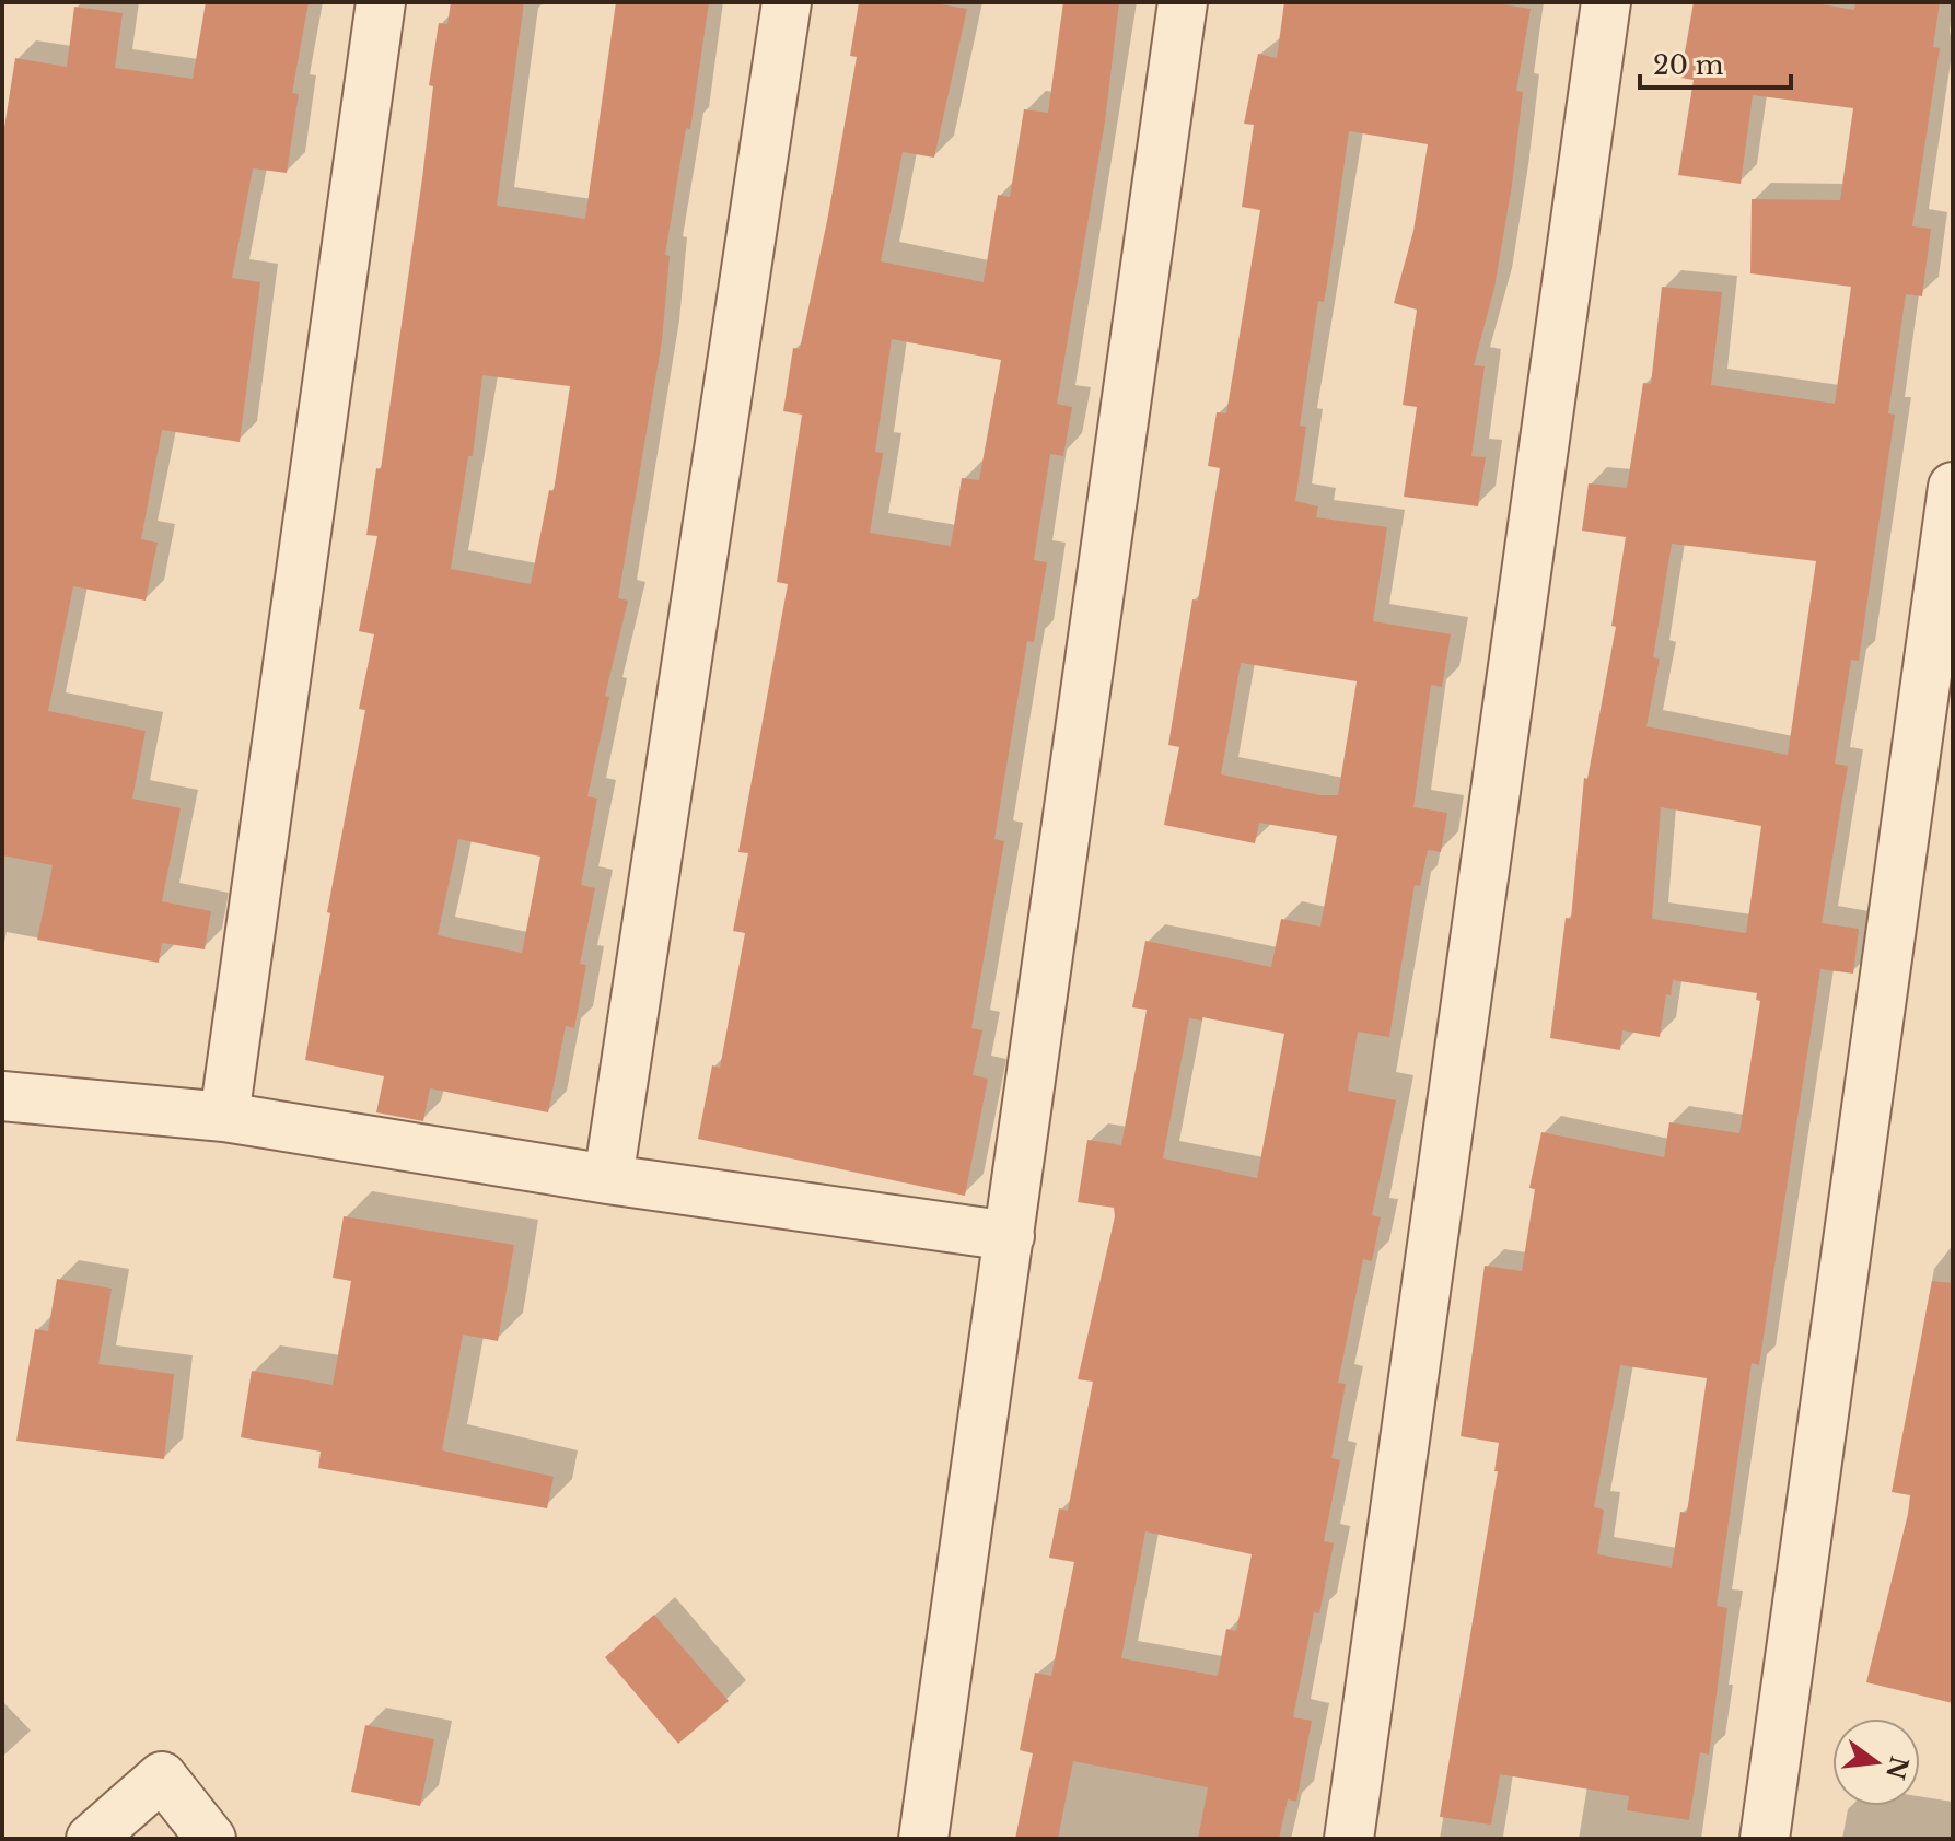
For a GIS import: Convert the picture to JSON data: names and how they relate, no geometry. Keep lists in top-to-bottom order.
{
  "scale_bar": "20 m",
  "north": "right"
}
